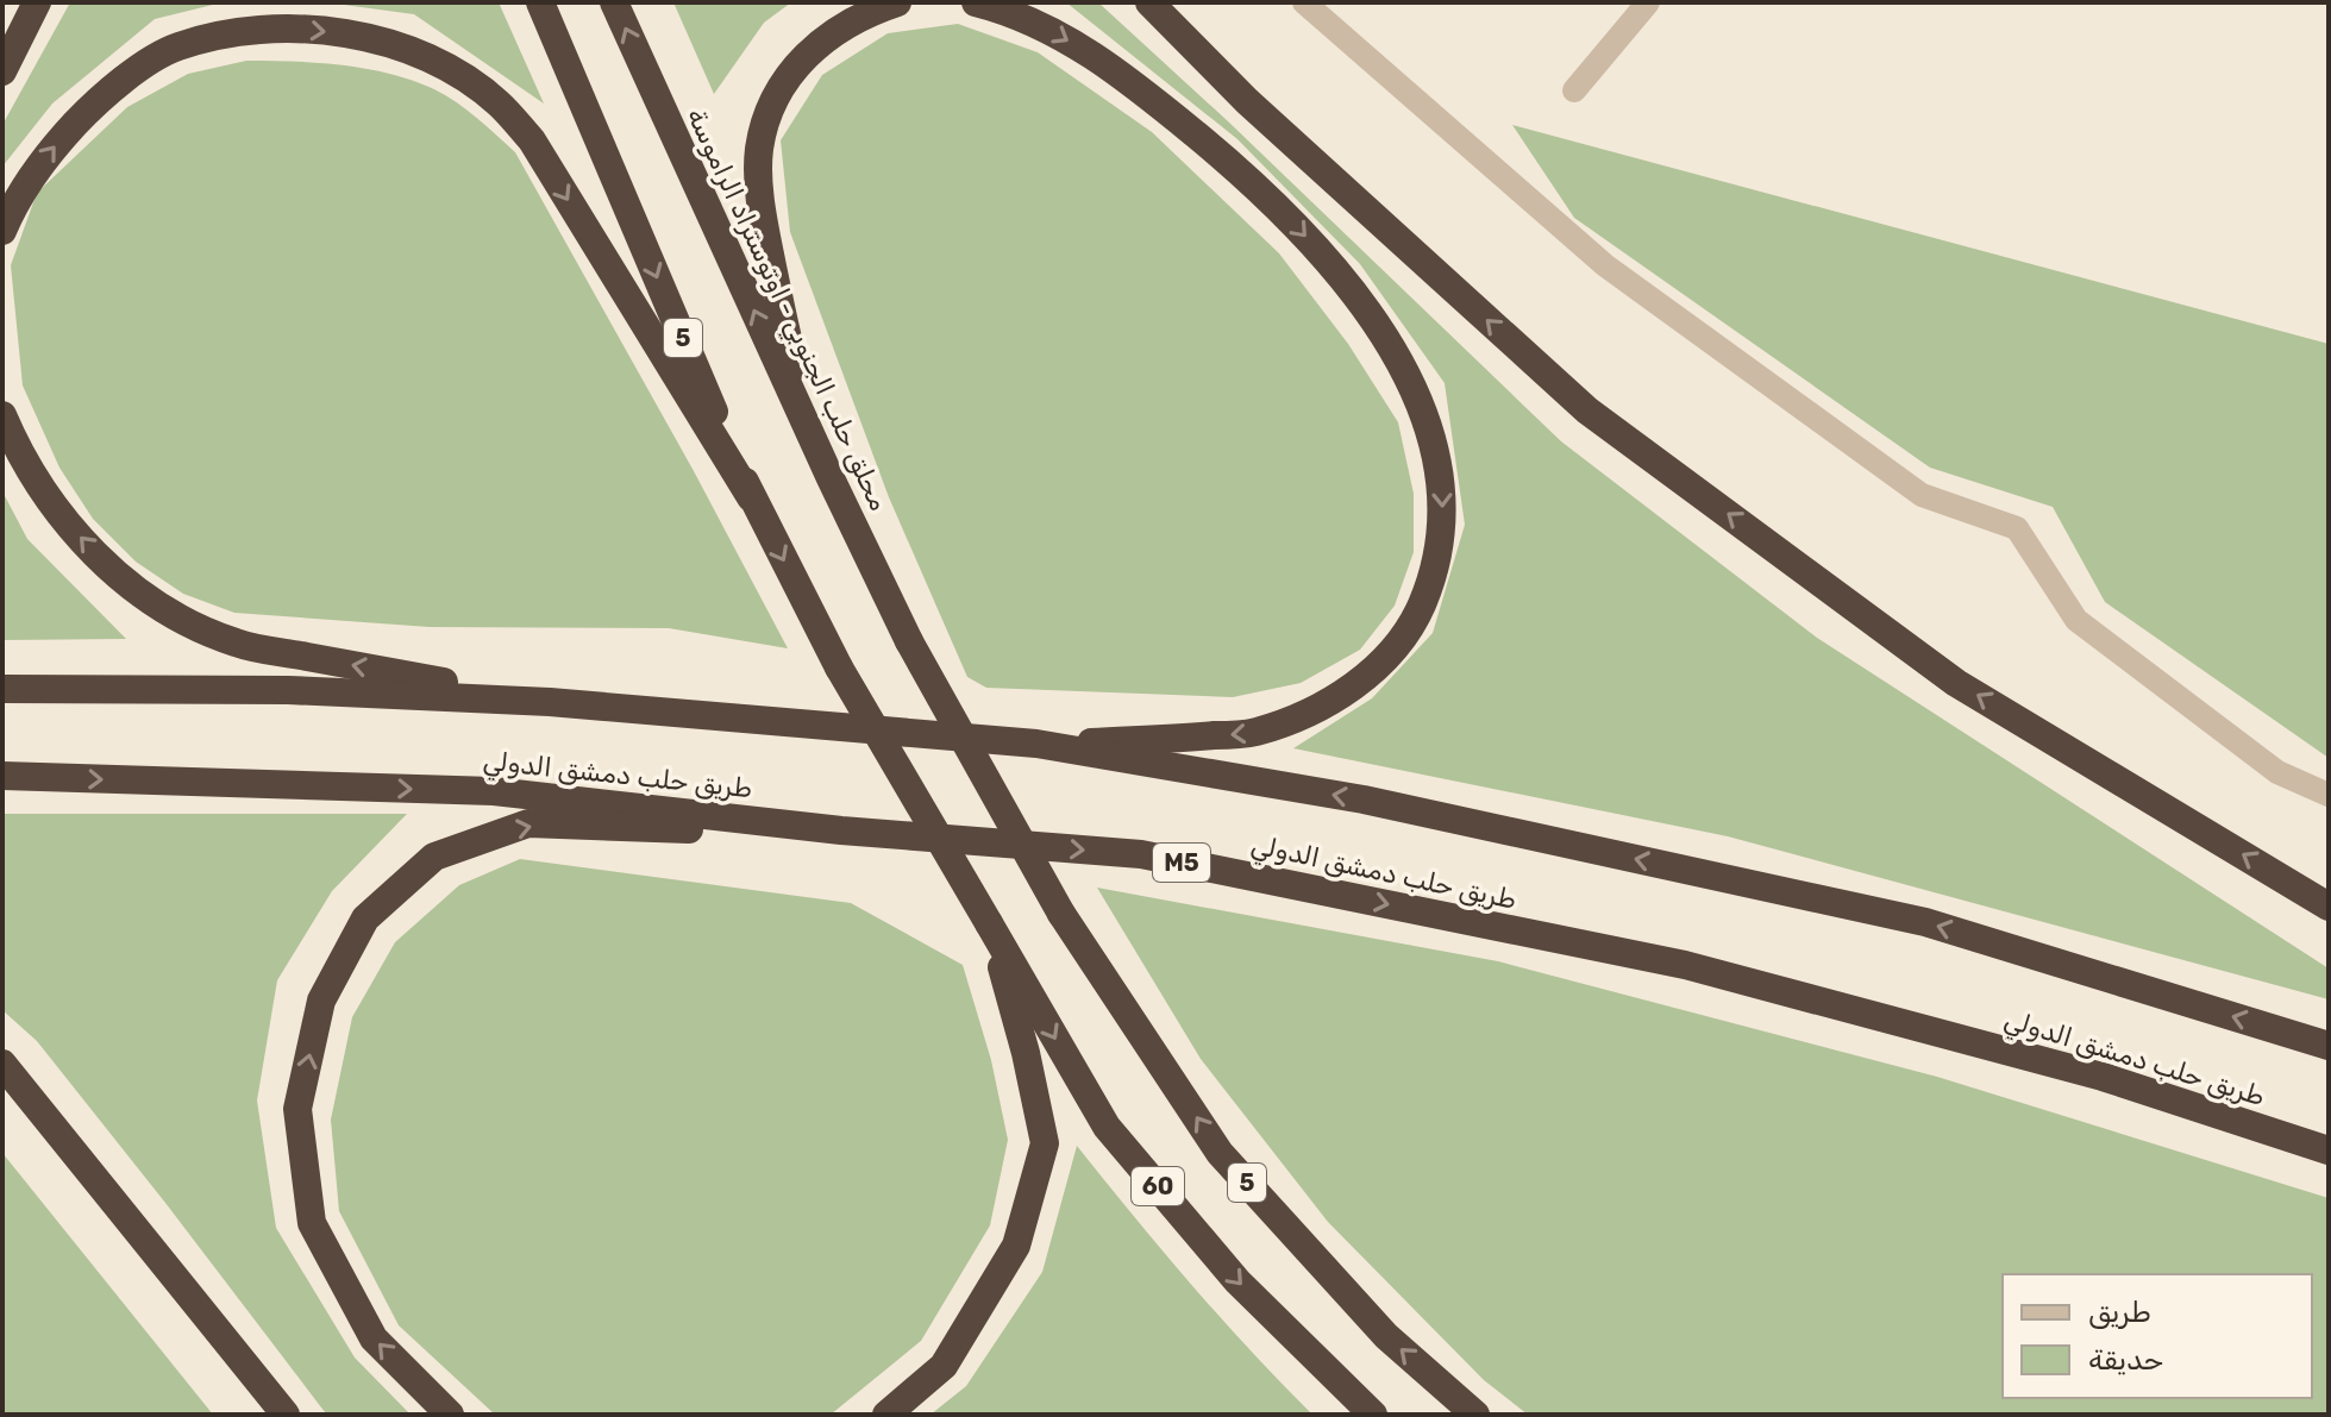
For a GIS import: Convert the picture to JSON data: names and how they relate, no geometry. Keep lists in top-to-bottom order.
{
  "streets": {
    "highway": [
      "محلق حلب الجنوبي - اوتوستراد الراموسة",
      "5",
      "طريق حلب دمشق الدولي",
      "M5",
      "60"
    ]
  },
  "crossings": [
    ["5", "60"]
  ],
  "legend": ["طريق", "حديقة"]
}
